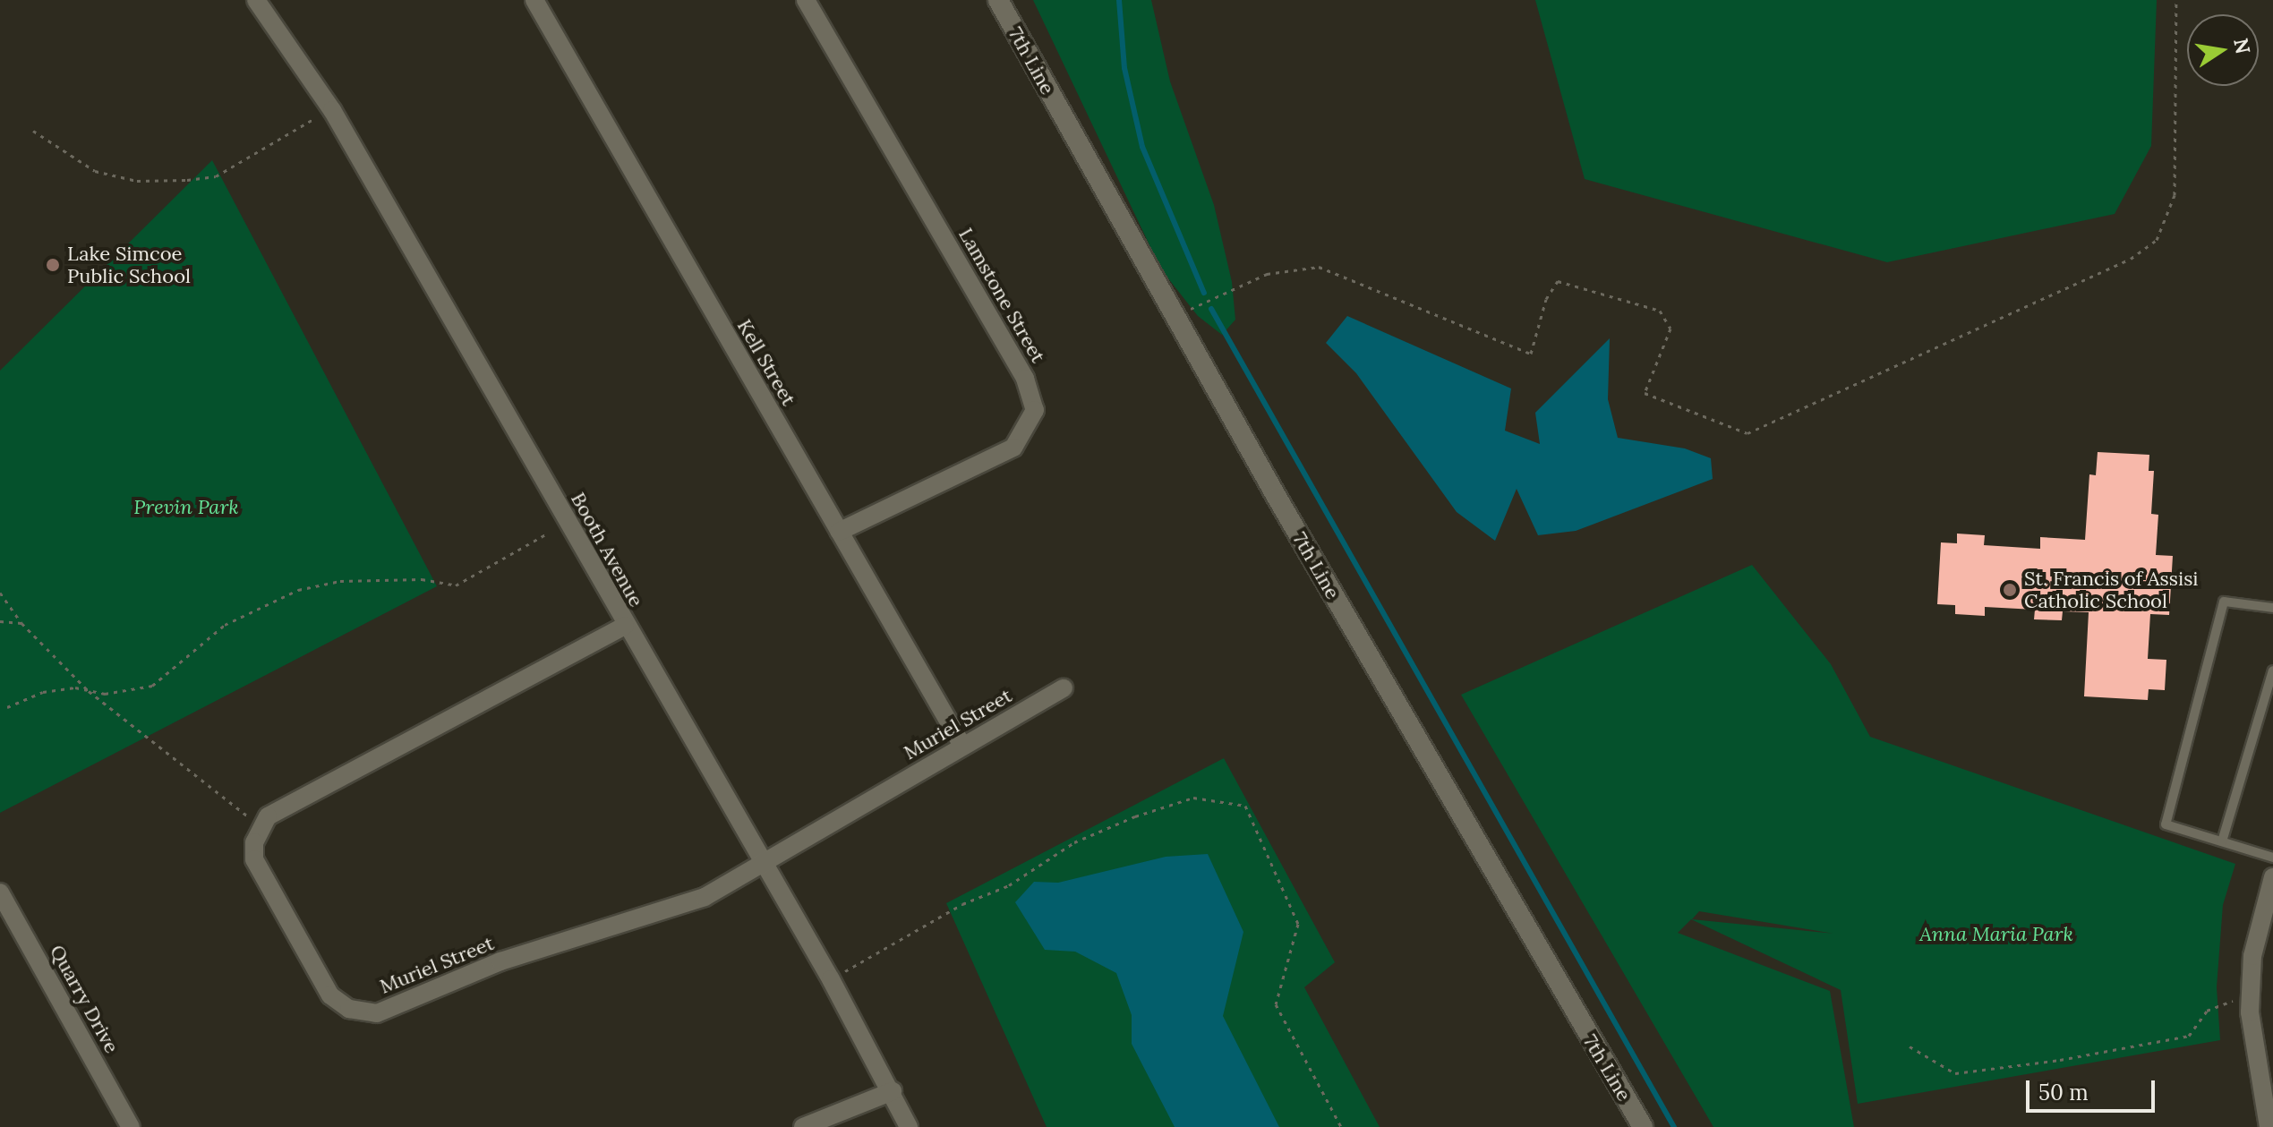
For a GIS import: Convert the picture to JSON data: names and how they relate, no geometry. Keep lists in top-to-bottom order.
{
  "streets": {
    "street": [
      "7th Line",
      "Lamstone Street",
      "Kell Street",
      "Booth Avenue",
      "Muriel Street",
      "Quarry Drive"
    ]
  },
  "crossings": [
    ["Lamstone Street", "Kell Street"],
    ["Kell Street", "Muriel Street"],
    ["Booth Avenue", "Muriel Street"]
  ],
  "parks": ["Previn Park", "Anna Maria Park"],
  "places": ["Lake Simcoe Public School", "St. Francis of Assisi Catholic School"],
  "scale_bar": "50 m",
  "north": "right"
}
